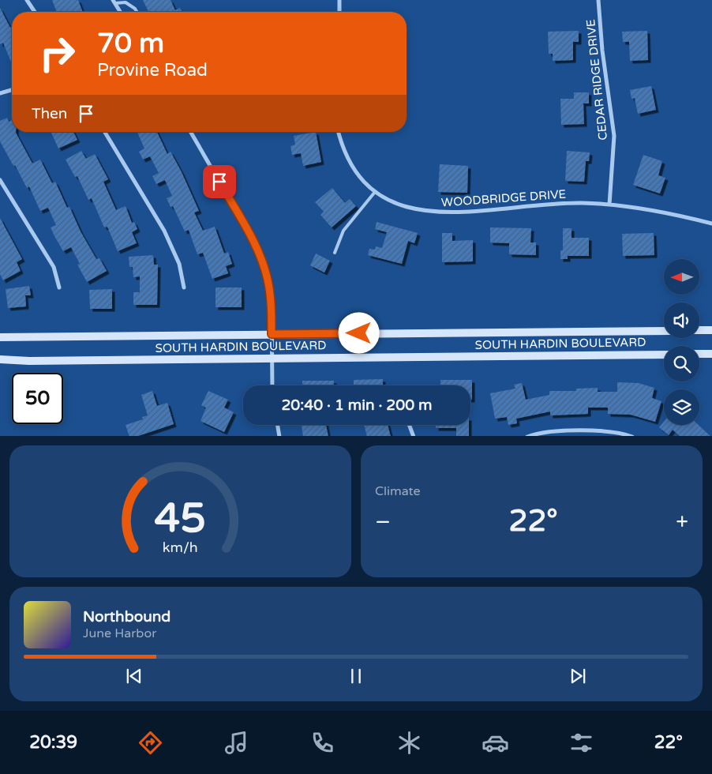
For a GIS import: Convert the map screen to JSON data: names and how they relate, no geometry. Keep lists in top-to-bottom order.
{
  "streets": {
    "main road": ["SOUTH HARDIN BOULEVARD"],
    "street": ["CEDAR RIDGE DRIVE", "WOODBRIDGE DRIVE"]
  },
  "crossings": [
    ["CEDAR RIDGE DRIVE", "WOODBRIDGE DRIVE"]
  ],
  "north": "left",
  "page": {
    "turn": ["70 m", "Provine Road"],
    "then": "Then",
    "limit": "50",
    "trip": "20:40 · 1 min · 200 m",
    "tile": "Climate",
    "heat": ["−", "22°", "+"],
    "song": ["Northbound", "June Harbor"],
    "tabs": ["20:39", "22°"],
    "gauge": ["45", "km/h"]
  }
}
